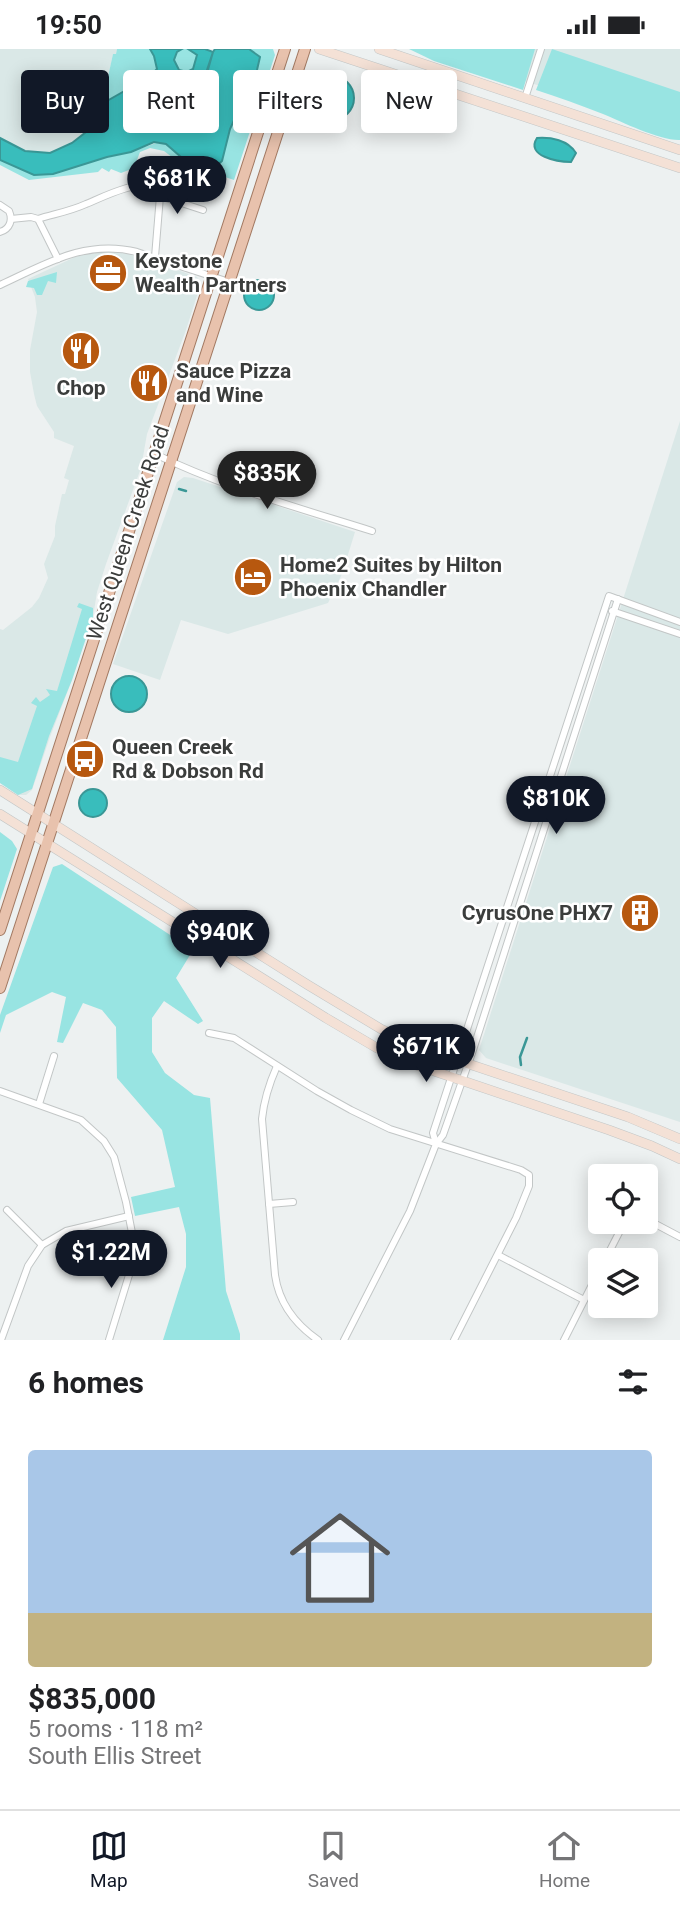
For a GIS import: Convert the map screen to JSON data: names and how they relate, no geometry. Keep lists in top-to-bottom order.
{
  "streets": {
    "main road": ["West Queen Creek Road"]
  },
  "places": {
    "office": ["Keystone Wealth Partners"],
    "restaurant": ["Chop", "Sauce Pizza and Wine"],
    "hotel": ["Home2 Suites by Hilton Phoenix Chandler"],
    "bus stop": ["Queen Creek Rd & Dobson Rd"],
    "building": ["CyrusOne PHX7"]
  },
  "page": {
    "status": "19:50",
    "chip": [
      "Buy",
      "Rent",
      "Filters",
      "New"
    ],
    "price": [
      "$681K",
      "$835K",
      "$810K",
      "$940K",
      "$671K",
      "$1.22M"
    ],
    "heading": "6 homes",
    "list": [
      {
        "name": "$835,000",
        "note": "5 rooms · 118 m² · South Ellis Street"
      }
    ],
    "tabs": ["Map", "Saved", "Home"]
  }
}
